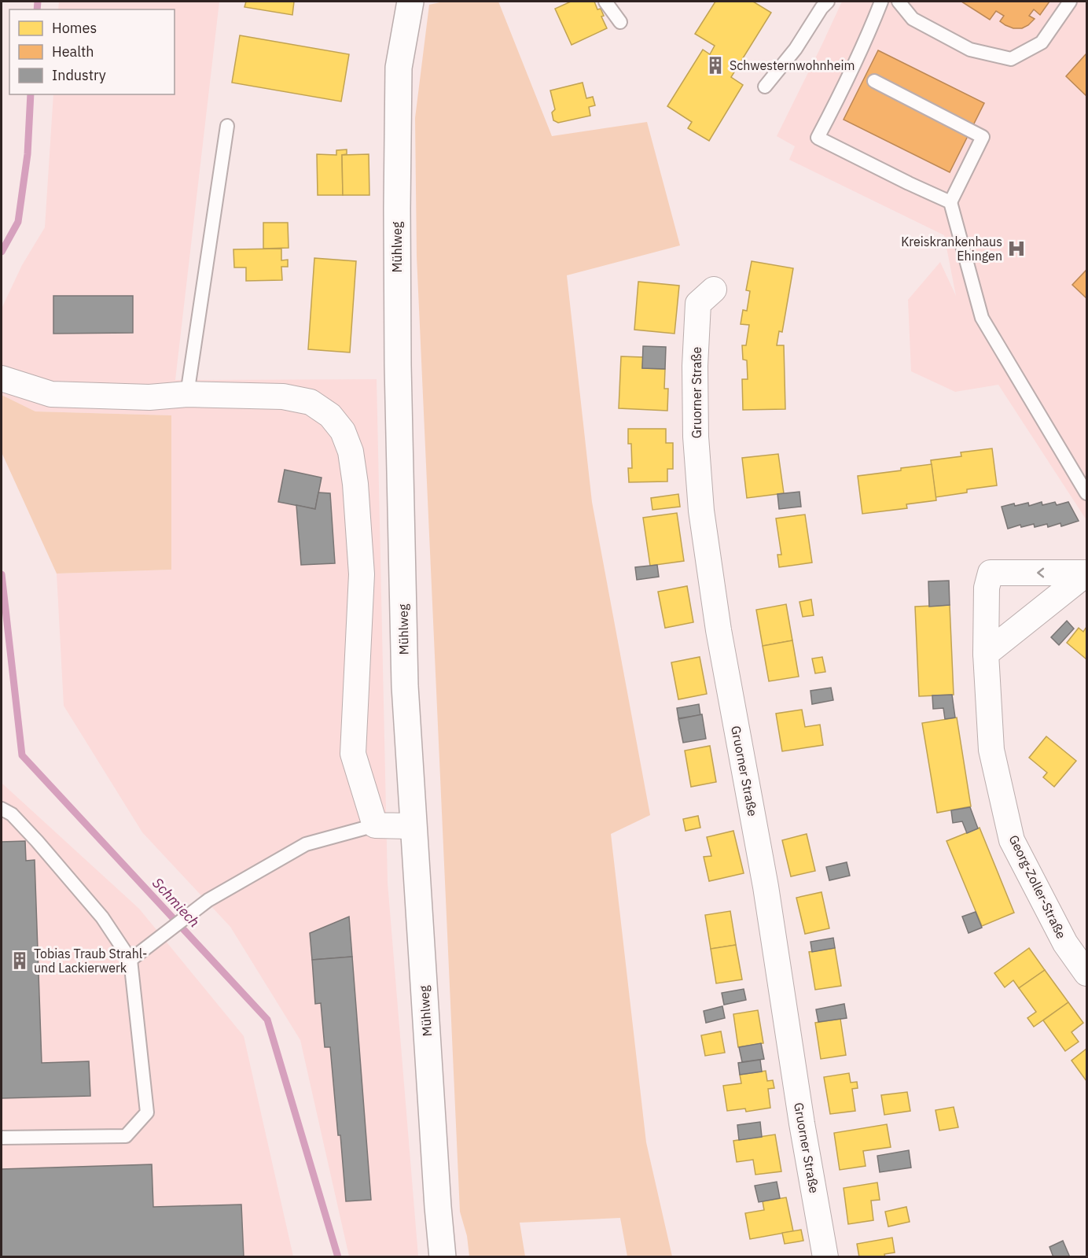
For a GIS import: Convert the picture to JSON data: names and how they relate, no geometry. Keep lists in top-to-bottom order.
{
  "streets": {
    "main road": ["Mühlweg"],
    "street": ["Gruorner Straße", "Georg-Zoller-Straße"]
  },
  "water": ["Schmiech"],
  "places": {
    "building": ["Schwesternwohnheim", "Tobias Traub Strahl- und Lackierwerk"],
    "hospital": ["Kreiskrankenhaus Ehingen"]
  },
  "legend": ["Homes", "Health", "Industry"]
}
